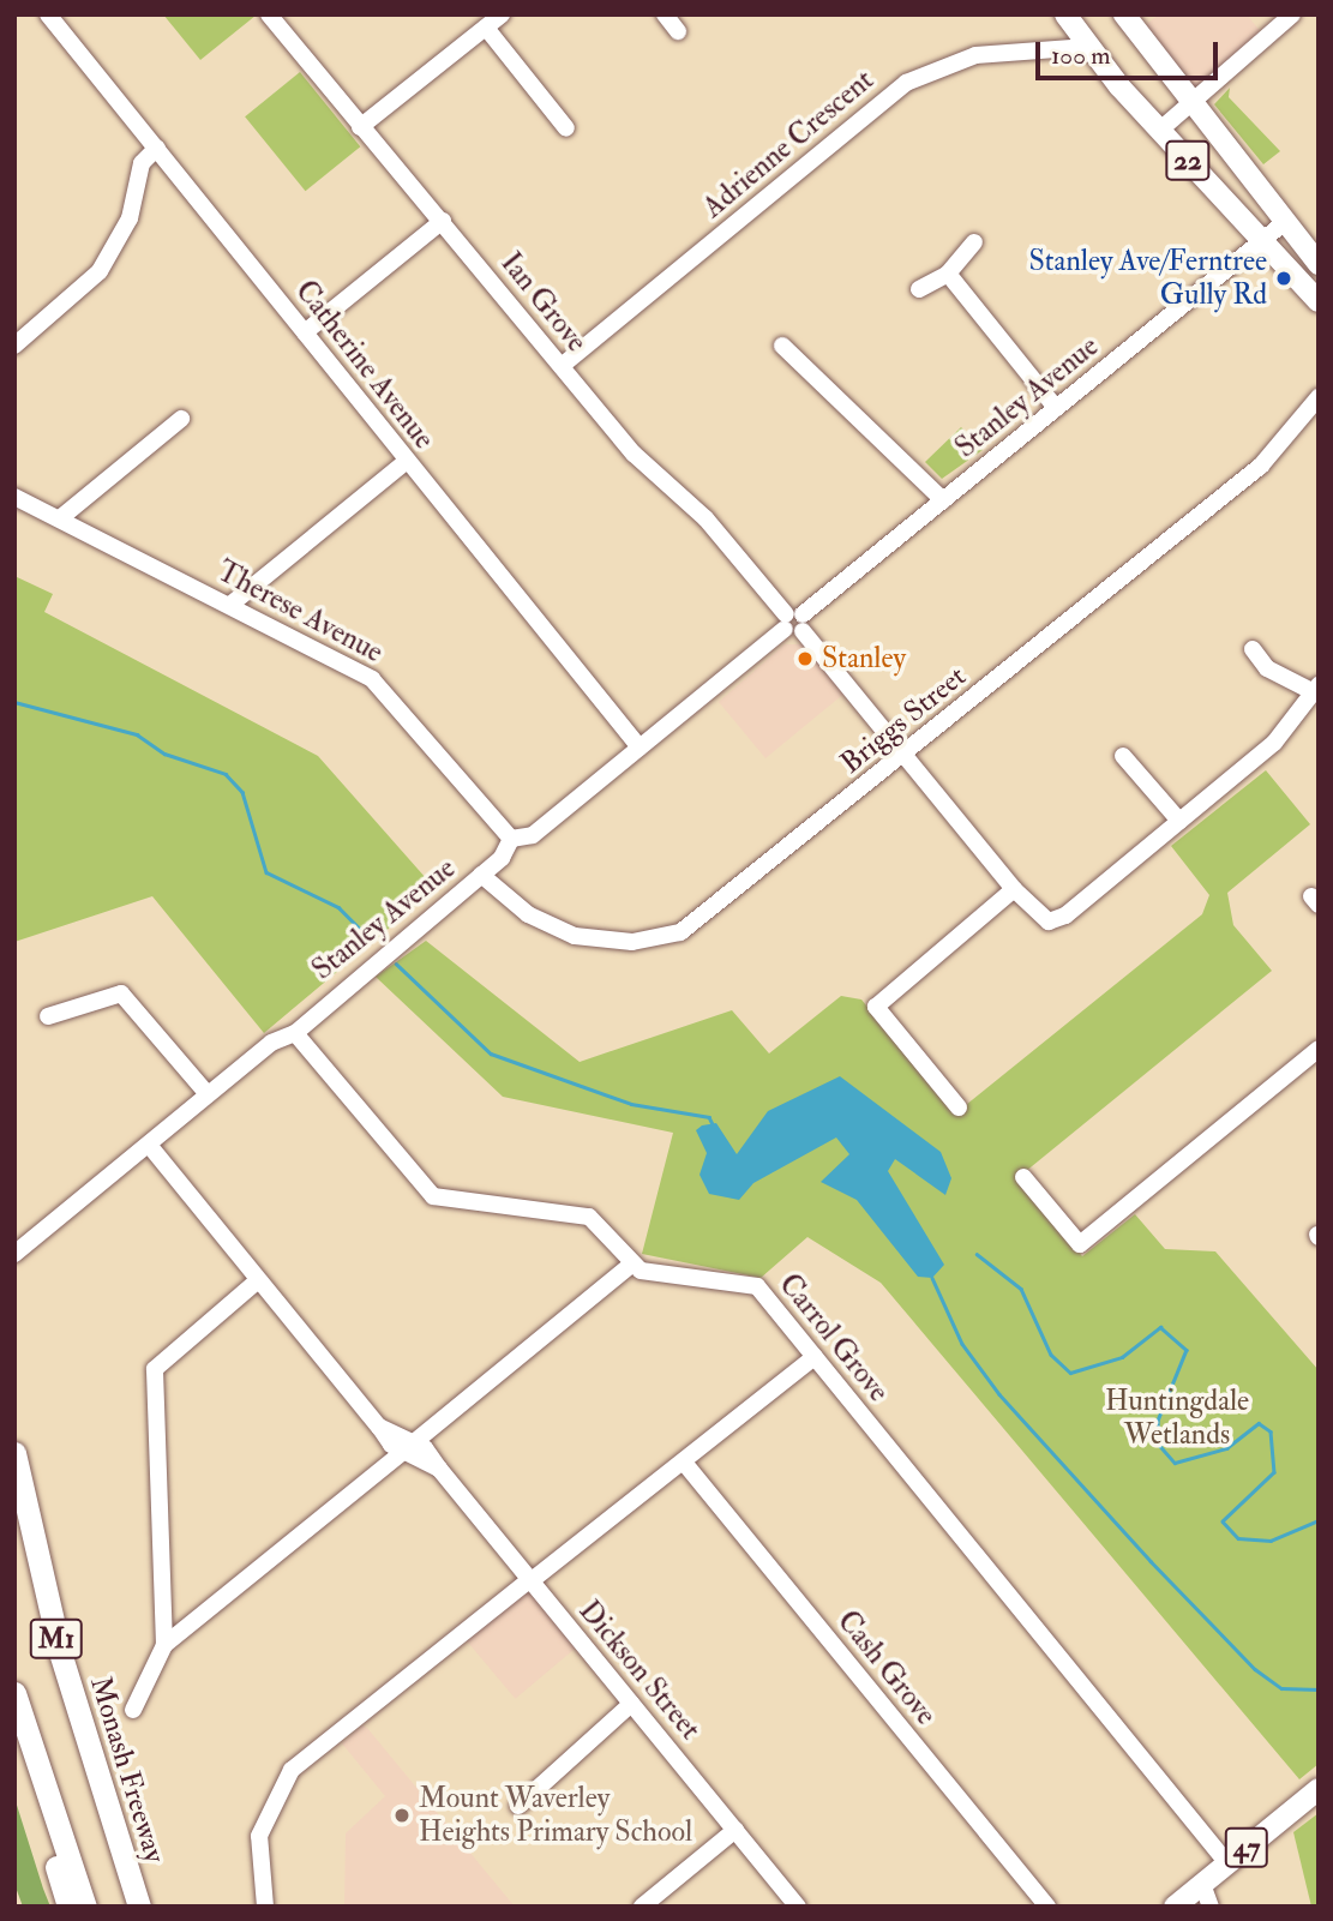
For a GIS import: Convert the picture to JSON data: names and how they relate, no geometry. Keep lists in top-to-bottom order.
{
  "streets": {
    "highway": ["M1", "Monash Freeway"],
    "main road": ["22", "47"],
    "street": [
      "Adrienne Crescent",
      "Ian Grove",
      "Catherine Avenue",
      "Stanley Avenue",
      "Therese Avenue",
      "Briggs Street",
      "Carrol Grove",
      "Cash Grove",
      "Dickson Street"
    ]
  },
  "crossings": [
    ["Adrienne Crescent", "22"],
    ["Adrienne Crescent", "Ian Grove"],
    ["22", "Stanley Avenue"],
    ["Ian Grove", "Stanley Avenue"],
    ["Ian Grove", "Briggs Street"],
    ["Catherine Avenue", "Stanley Avenue"],
    ["Stanley Avenue", "Therese Avenue"],
    ["Stanley Avenue", "Briggs Street"],
    ["Stanley Avenue", "Dickson Street"],
    ["Carrol Grove", "47"]
  ],
  "parks": ["Huntingdale Wetlands"],
  "places": ["Stanley Ave/Ferntree Gully Rd", "Stanley", "Mount Waverley Heights Primary School"],
  "scale_bar": "100 m"
}
